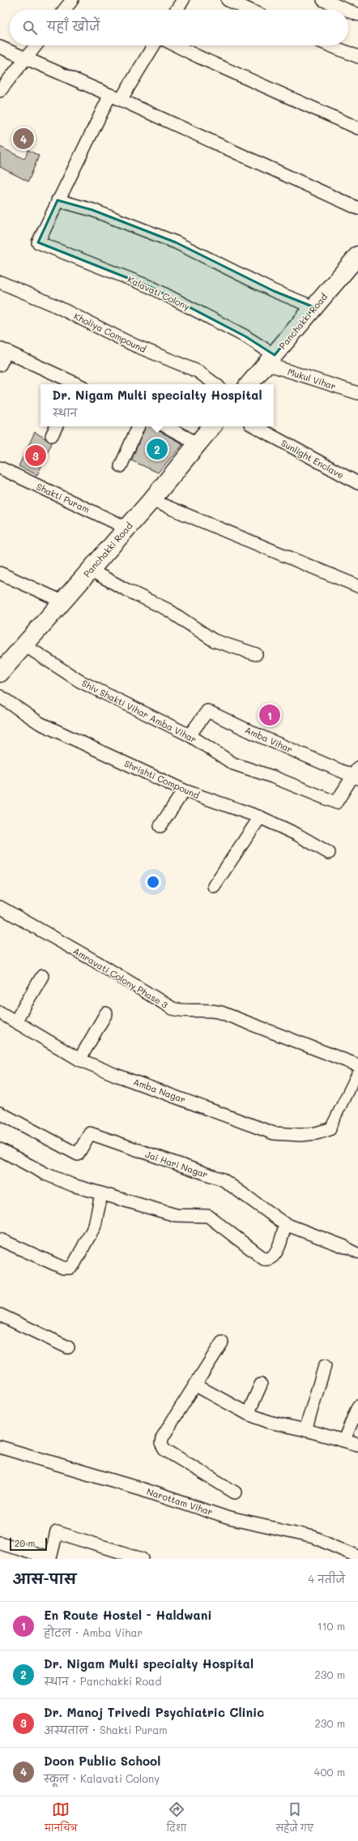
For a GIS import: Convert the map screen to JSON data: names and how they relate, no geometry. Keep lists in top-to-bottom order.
{
  "streets": {
    "main road": ["Panchakki Road"],
    "street": [
      "Kalavati Colony",
      "Kholiya Compound",
      "Mukul Vihar",
      "Sunlight Enclave",
      "Shakti Puram",
      "Shiv Shakti Vihar Amba Vihar",
      "Amba Vihar",
      "Shrishti Compound",
      "Amravati Colony Phase 3",
      "Amba Nagar",
      "Jai Hari Nagar",
      "Narottam Vihar"
    ]
  },
  "crossings": [
    ["Kalavati Colony", "Panchakki Road"],
    ["Kalavati Colony", "Mukul Vihar"],
    ["Panchakki Road", "Mukul Vihar"],
    ["Panchakki Road", "Shakti Puram"],
    ["Panchakki Road", "Shiv Shakti Vihar Amba Vihar"],
    ["Shiv Shakti Vihar Amba Vihar", "Amba Vihar"]
  ],
  "scale_bar": "20 m",
  "page": {
    "search": "यहाँ खोजें",
    "pins": [
      "4",
      "2",
      "3",
      "1"
    ],
    "popup": ["Dr. Nigam Multi specialty Hospital", "स्थान"],
    "scale": "20 m",
    "heading": ["आस-पास", "4 नतीजे"],
    "list": [
      {
        "mark": "1",
        "name": "En Route Hostel - Haldwani",
        "note": "होटल · Amba Vihar",
        "value": "110 m"
      },
      {
        "mark": "2",
        "name": "Dr. Nigam Multi specialty Hospital",
        "note": "स्थान · Panchakki Road",
        "value": "230 m"
      },
      {
        "mark": "3",
        "name": "Dr. Manoj Trivedi Psychiatric Clinic",
        "note": "अस्पताल · Shakti Puram",
        "value": "230 m"
      },
      {
        "mark": "4",
        "name": "Doon Public School",
        "note": "स्कूल · Kalavati Colony",
        "value": "400 m"
      }
    ],
    "nav": ["मानचित्र", "दिशा", "सहेजे गए"]
  }
}
